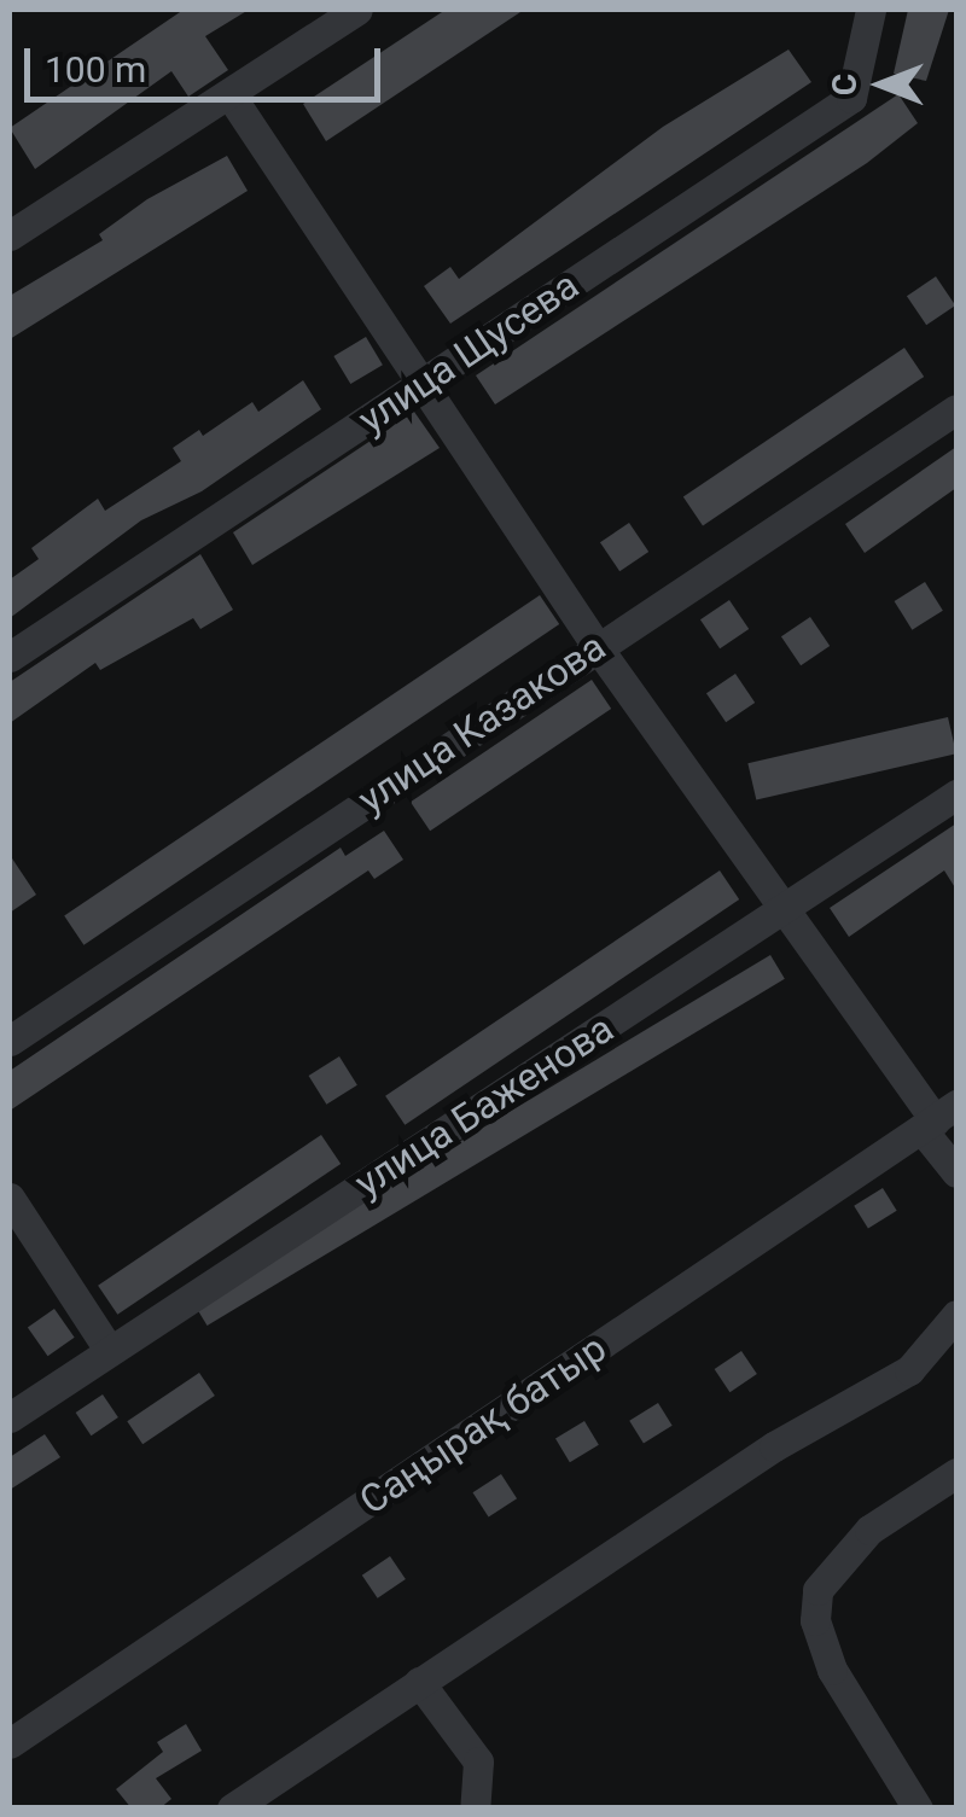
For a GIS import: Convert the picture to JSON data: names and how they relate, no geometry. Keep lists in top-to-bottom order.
{
  "streets": {
    "street": [
      "улица Щусева",
      "улица Казакова",
      "улица Баженова",
      "Саңырақ батыр"
    ]
  },
  "scale_bar": "100 m",
  "north": "left"
}
